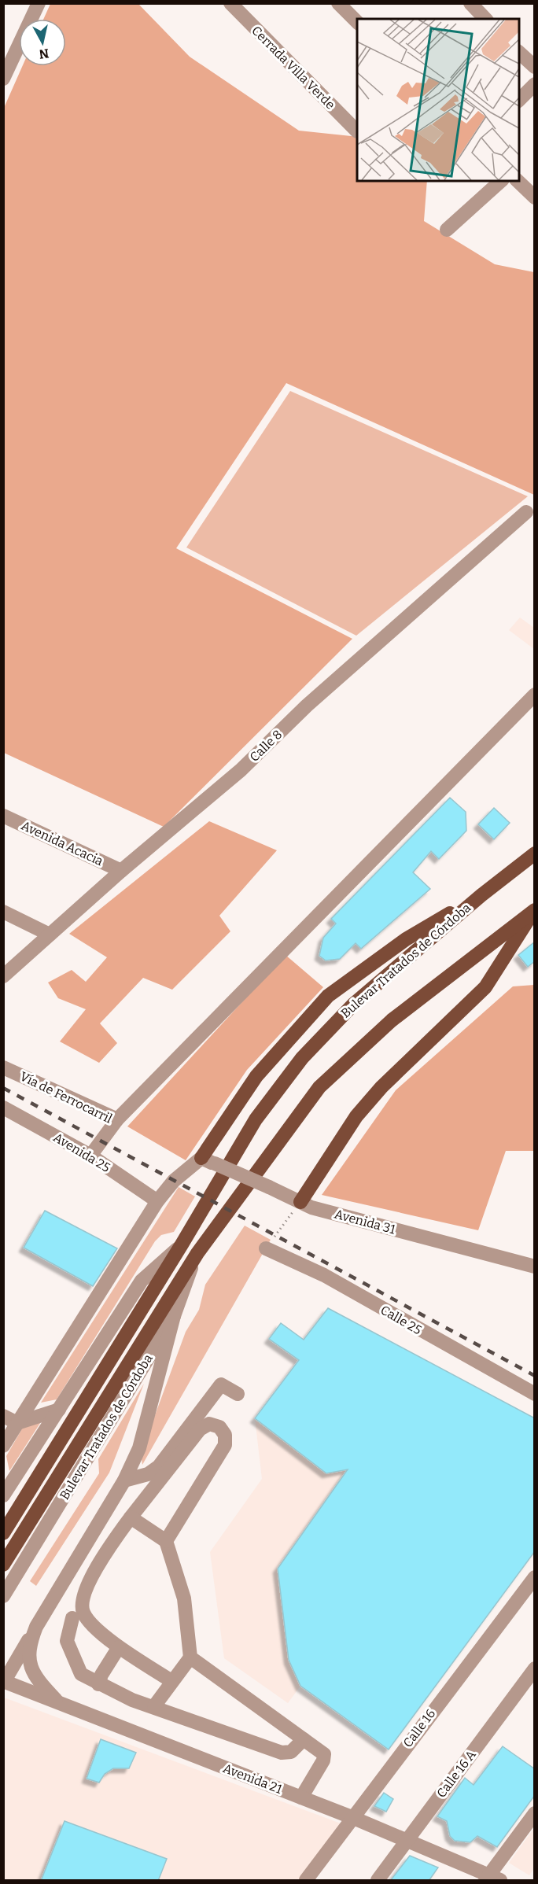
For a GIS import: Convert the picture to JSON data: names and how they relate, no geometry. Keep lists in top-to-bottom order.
{
  "streets": {
    "main road": ["Bulevar Tratados de Córdoba"],
    "street": [
      "Cerrada Villa Verde",
      "Calle 8",
      "Avenida Acacia",
      "Vía de Ferrocarril",
      "Avenida 25",
      "Avenida 31",
      "Calle 25",
      "Calle 16",
      "Calle 16 A",
      "Avenida 21"
    ]
  },
  "crossings": [
    ["Calle 8", "Avenida Acacia"],
    ["Vía de Ferrocarril", "Avenida 25"],
    ["Calle 16", "Avenida 21"],
    ["Calle 16 A", "Avenida 21"]
  ],
  "north": "bottom"
}
